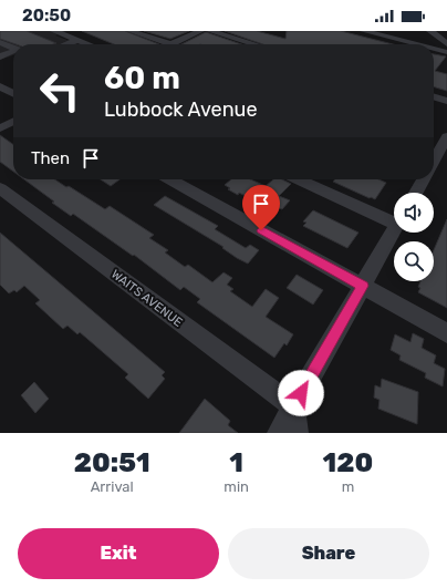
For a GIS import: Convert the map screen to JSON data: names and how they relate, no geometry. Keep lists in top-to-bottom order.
{
  "streets": {
    "street": ["WAITS AVENUE"]
  },
  "page": {
    "status": "20:50",
    "turn": ["60 m", "Lubbock Avenue"],
    "then": "Then",
    "eta": [
      "20:51",
      "Arrival",
      "1",
      "min",
      "120",
      "m"
    ],
    "buttons": ["Exit", "Share"]
  }
}
